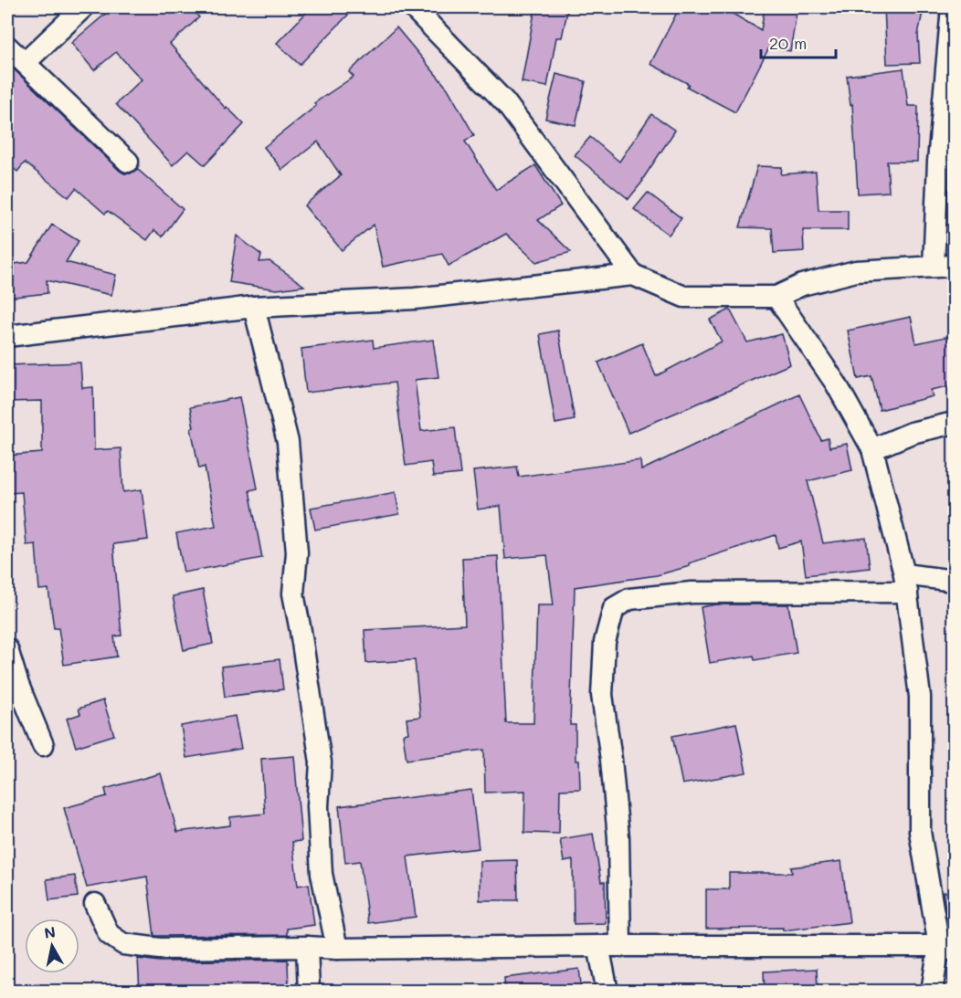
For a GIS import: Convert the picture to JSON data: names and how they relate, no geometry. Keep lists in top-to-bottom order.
{
  "scale_bar": "20 m",
  "north": "top"
}
